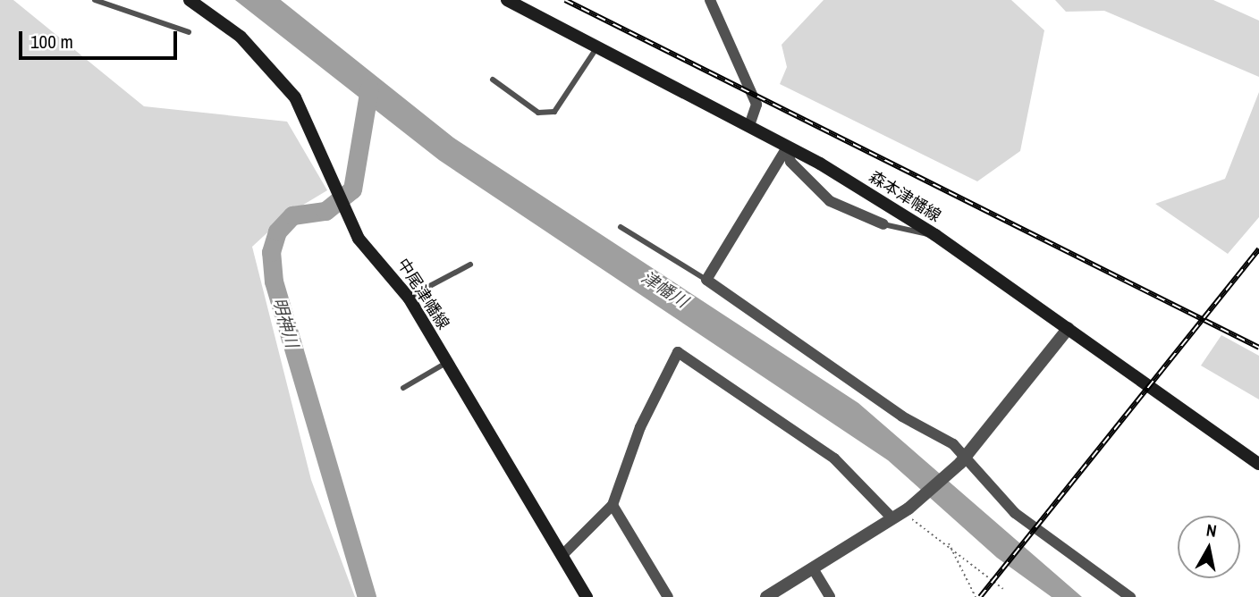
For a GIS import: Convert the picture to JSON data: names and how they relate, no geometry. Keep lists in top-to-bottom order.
{
  "streets": {
    "main road": ["森本津幡線", "中尾津幡線"]
  },
  "water": ["津幡川", "明神川"],
  "scale_bar": "100 m",
  "north": "top"
}
